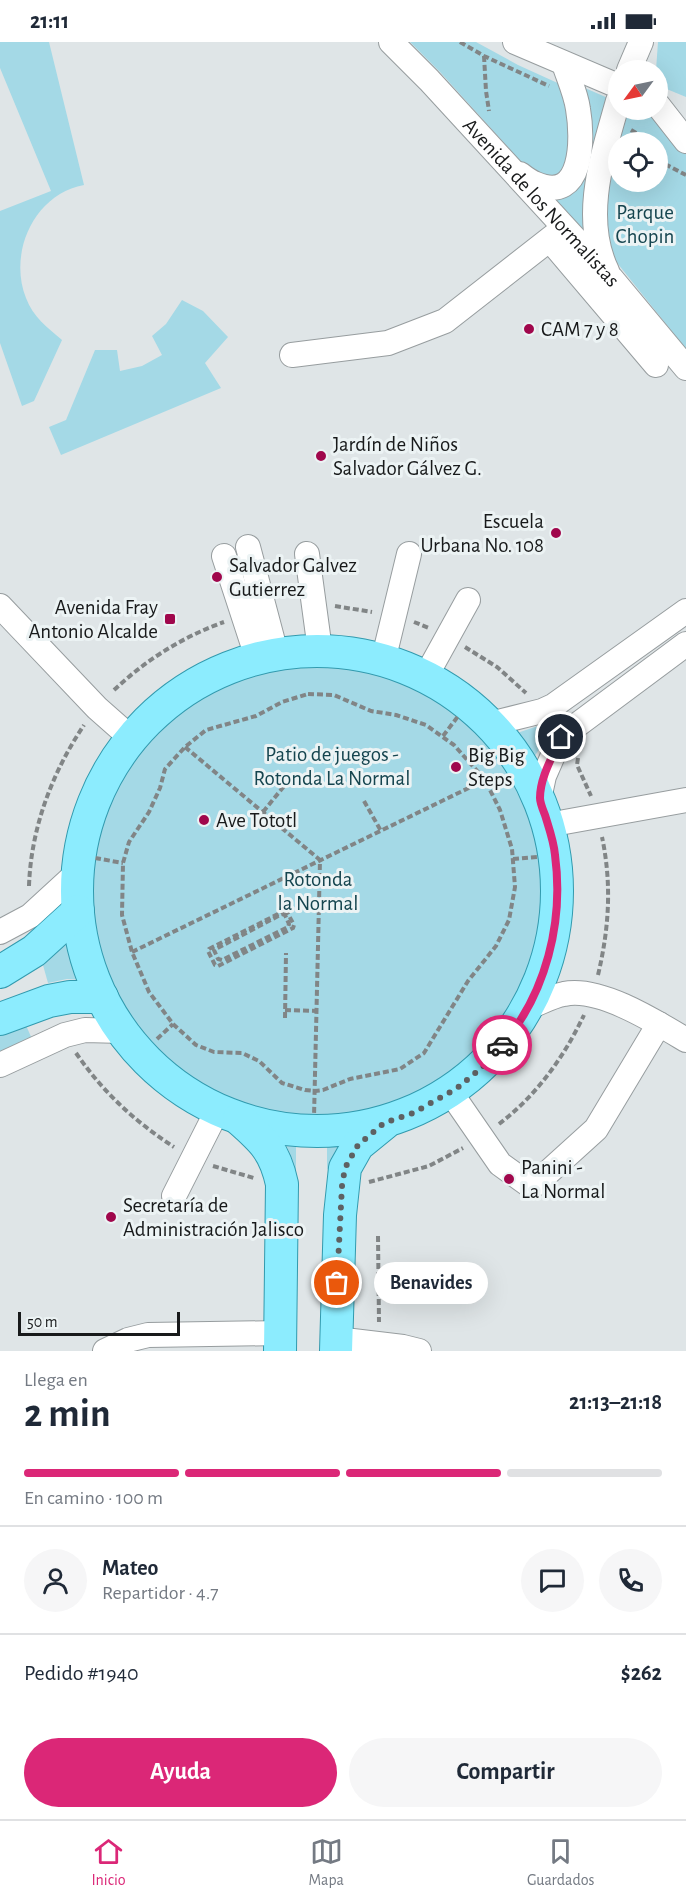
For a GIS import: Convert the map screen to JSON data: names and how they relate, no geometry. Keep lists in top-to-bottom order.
{
  "streets": {
    "street": ["Avenida de los Normalistas"]
  },
  "parks": ["Parque Chopin", "Patio de juegos - Rotonda La Normal", "Rotonda la Normal"],
  "places": {
    "other": [
      "CAM 7 y 8",
      "Jardín de Niños Salvador Gálvez G.",
      "Escuela Urbana No. 108",
      "Salvador Galvez Gutierrez",
      "Big Big Steps",
      "Ave Tototl",
      "Panini - La Normal",
      "Secretaría de Administración Jalisco",
      "Benavides"
    ],
    "transit": ["Avenida Fray Antonio Alcalde"]
  },
  "scale_bar": "50 m",
  "north": "bottom left",
  "page": {
    "status": "21:11",
    "bubble": "Benavides",
    "scale": "50 m",
    "heading": ["2 min", "Llega en", "21:13–21:18"],
    "panel": [
      "Mateo",
      "Repartidor · 4.7",
      "Pedido #1940",
      "$262"
    ],
    "bar": "En camino · 100 m",
    "buttons": ["Ayuda", "Compartir"],
    "tabs": ["Inicio", "Mapa", "Guardados"]
  }
}
